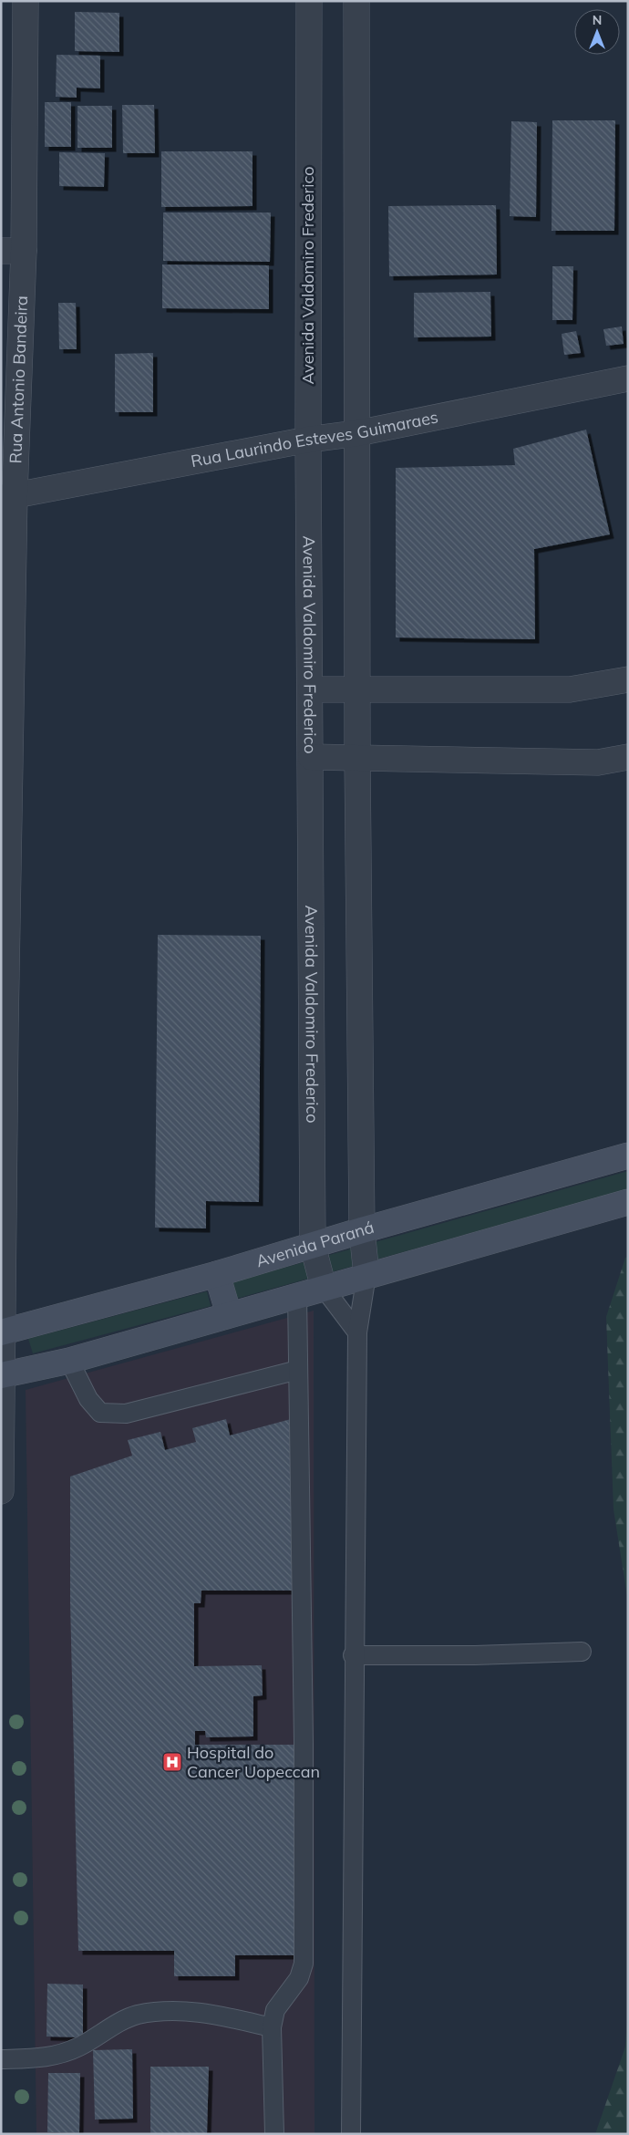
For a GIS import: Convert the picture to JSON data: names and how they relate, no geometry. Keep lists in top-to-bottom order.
{
  "streets": {
    "main road": ["Avenida Paraná"],
    "street": ["Avenida Valdomiro Frederico", "Rua Antonio Bandeira", "Rua Laurindo Esteves Guimaraes"]
  },
  "crossings": [
    ["Avenida Valdomiro Frederico", "Rua Laurindo Esteves Guimaraes"],
    ["Avenida Valdomiro Frederico", "Avenida Paraná"],
    ["Rua Antonio Bandeira", "Rua Laurindo Esteves Guimaraes"],
    ["Rua Antonio Bandeira", "Avenida Paraná"]
  ],
  "places": {
    "hospital": ["Hospital do Cancer Uopeccan"]
  },
  "north": "top"
}
